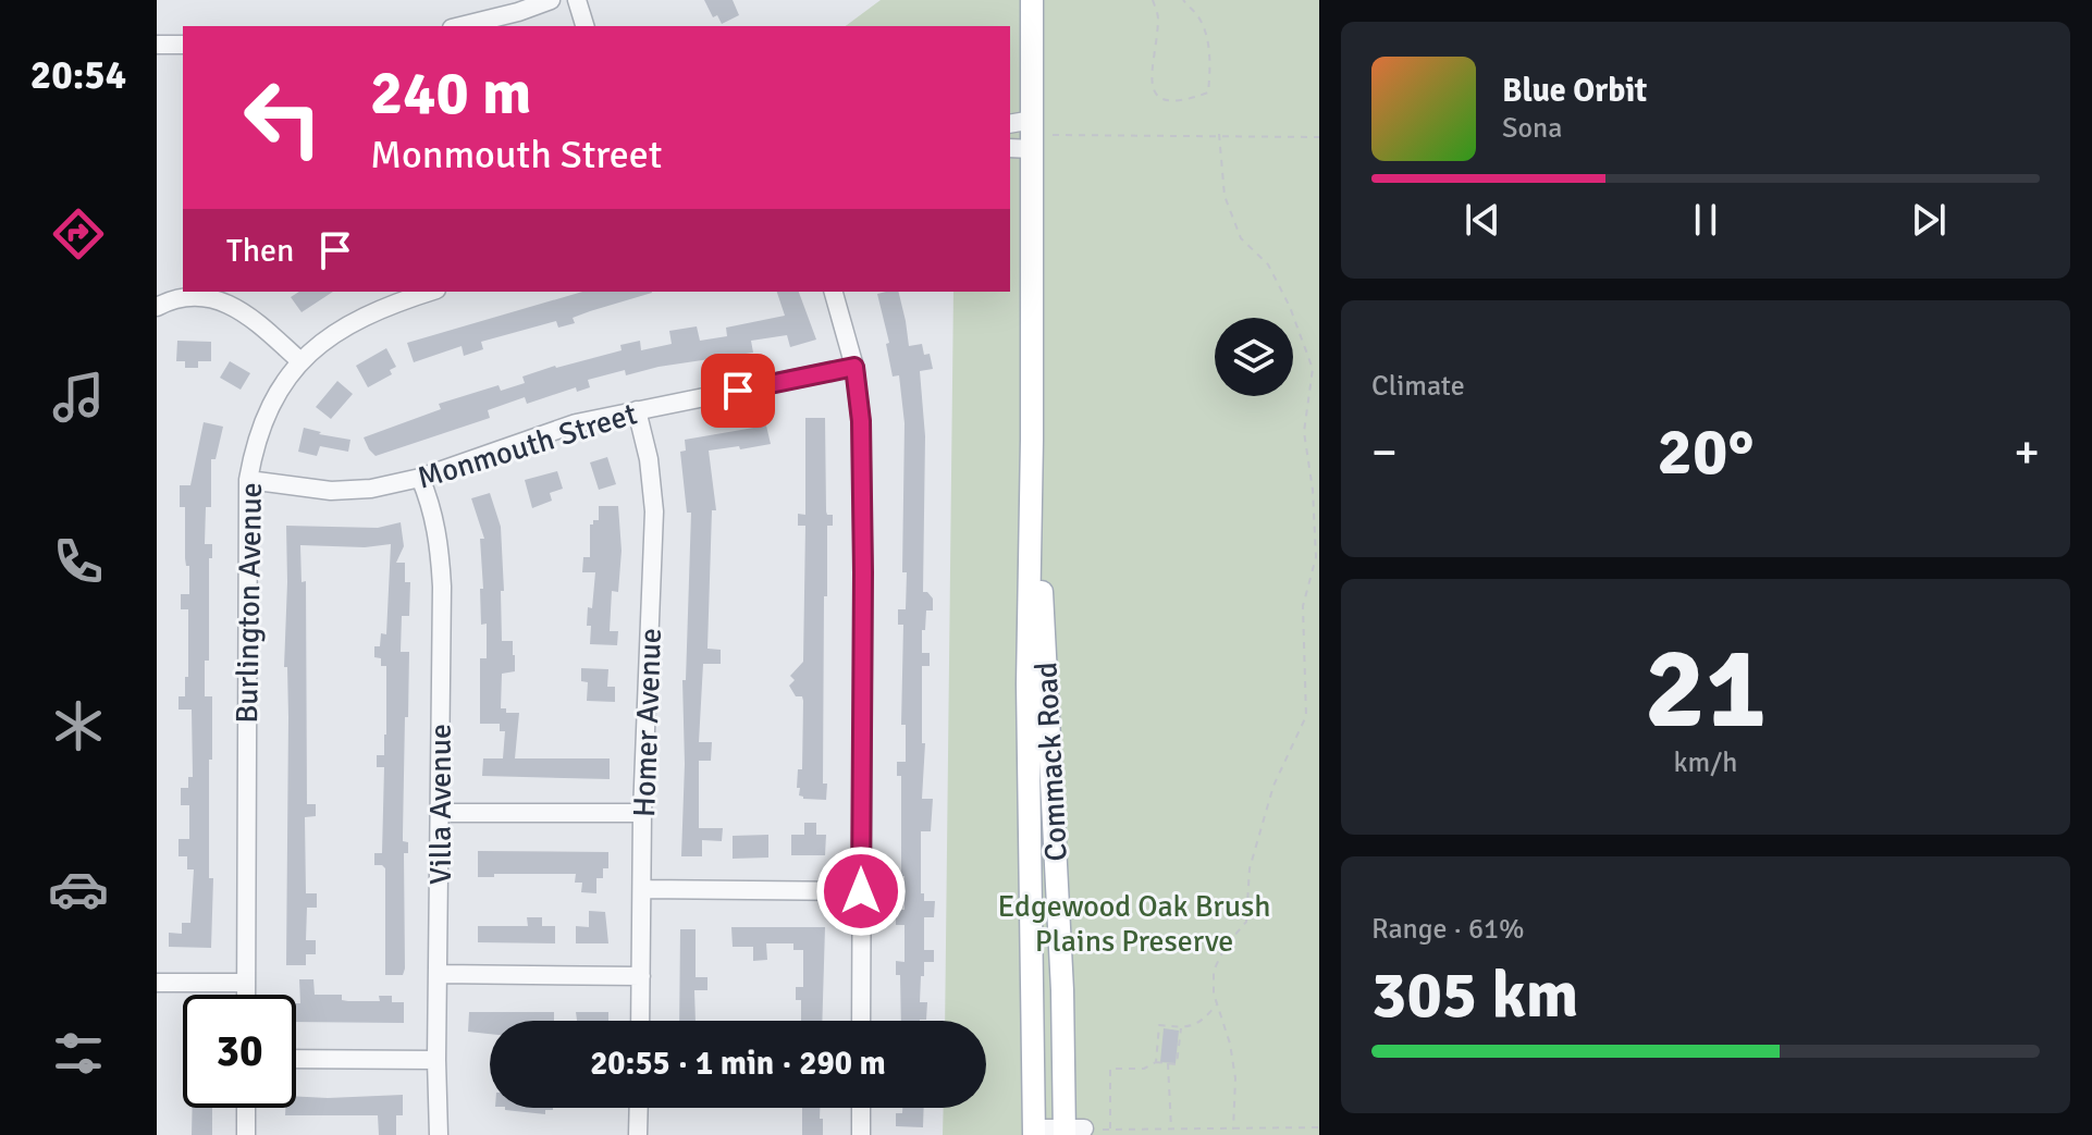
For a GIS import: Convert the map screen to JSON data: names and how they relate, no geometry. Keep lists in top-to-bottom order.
{
  "streets": {
    "main road": ["Commack Road"],
    "street": [
      "Monmouth Street",
      "Burlington Avenue",
      "Homer Avenue",
      "Villa Avenue"
    ]
  },
  "crossings": [
    ["Monmouth Street", "Burlington Avenue"],
    ["Monmouth Street", "Homer Avenue"],
    ["Monmouth Street", "Villa Avenue"]
  ],
  "parks": ["Edgewood Oak Brush Plains Preserve"],
  "page": {
    "tabs": "20:54",
    "turn": ["240 m", "Monmouth Street"],
    "song": ["Blue Orbit", "Sona"],
    "then": "Then",
    "tile": [
      "Climate",
      ["21", "km/h"],
      ["Range · 61%", "305 km"]
    ],
    "heat": ["−", "20°", "+"],
    "limit": "30",
    "trip": "20:55 · 1 min · 290 m"
  }
}
